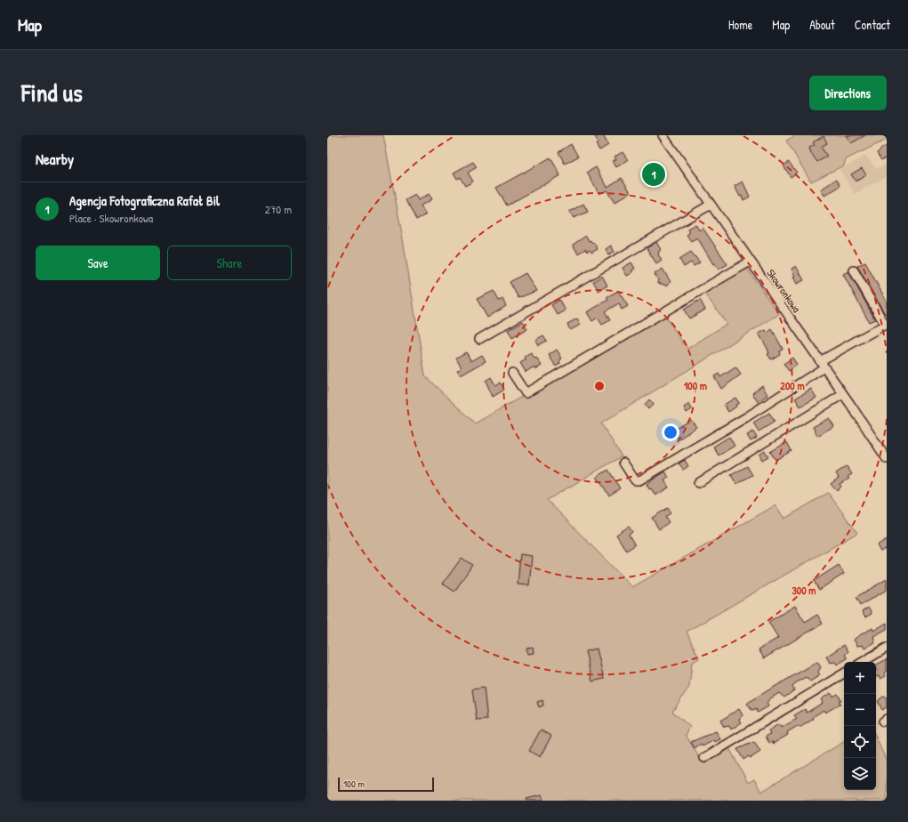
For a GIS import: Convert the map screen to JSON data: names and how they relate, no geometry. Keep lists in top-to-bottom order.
{
  "streets": {
    "street": ["Skowronkowa"]
  },
  "scale_bar": "100 m",
  "page": {
    "header": "Map",
    "nav": [
      "Home",
      "Map",
      "About",
      "Contact"
    ],
    "title": "Find us",
    "buttons": [
      "Directions",
      ["Save", "Share"]
    ],
    "heading": "Nearby",
    "pins": "1",
    "list": [
      {
        "mark": "1",
        "name": "Agencja Fotograficzna Rafał Bil",
        "note": "Place · Skowronkowa",
        "value": "270 m"
      }
    ],
    "map_buttons": ["+", "−"],
    "scale": "100 m"
  },
  "rings": ["100 m", "200 m", "300 m"]
}
